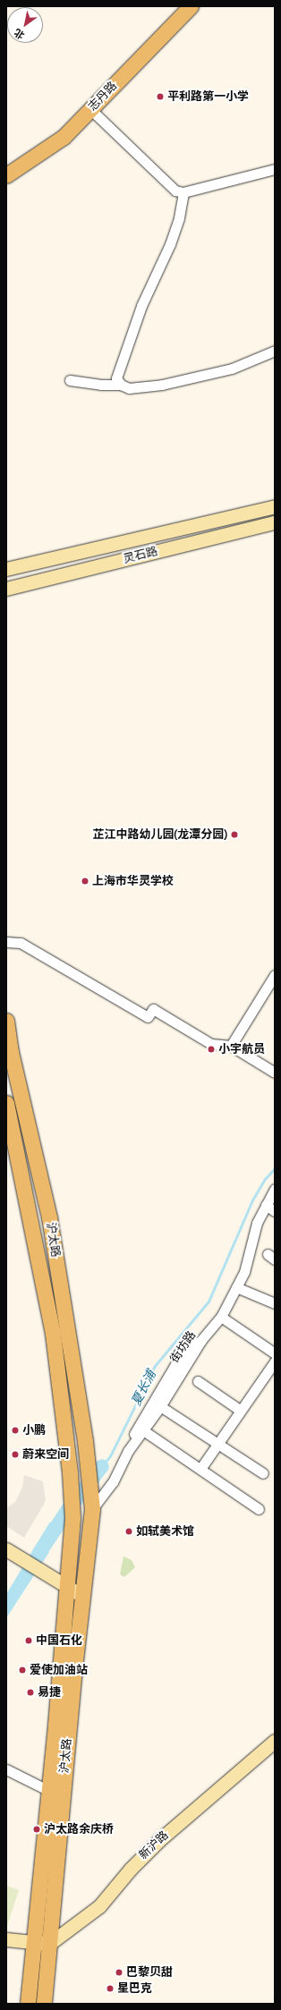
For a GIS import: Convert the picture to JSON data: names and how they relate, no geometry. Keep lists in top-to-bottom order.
{
  "streets": {
    "main road": [
      "志丹路",
      "灵石路",
      "沪太路",
      "新沪路"
    ],
    "street": ["街坊路"]
  },
  "crossings": [
    ["沪太路", "街坊路"],
    ["沪太路", "新沪路"]
  ],
  "water": ["夏长浦"],
  "places": [
    "平利路第一小学",
    "芷江中路幼儿园(龙潭分园)",
    "上海市华灵学校",
    "小宇航员",
    "小鹏",
    "蔚来空间",
    "如轼美术馆",
    "中国石化",
    "爱使加油站",
    "易捷",
    "沪太路余庆桥",
    "巴黎贝甜",
    "星巴克"
  ],
  "north": "bottom left"
}
